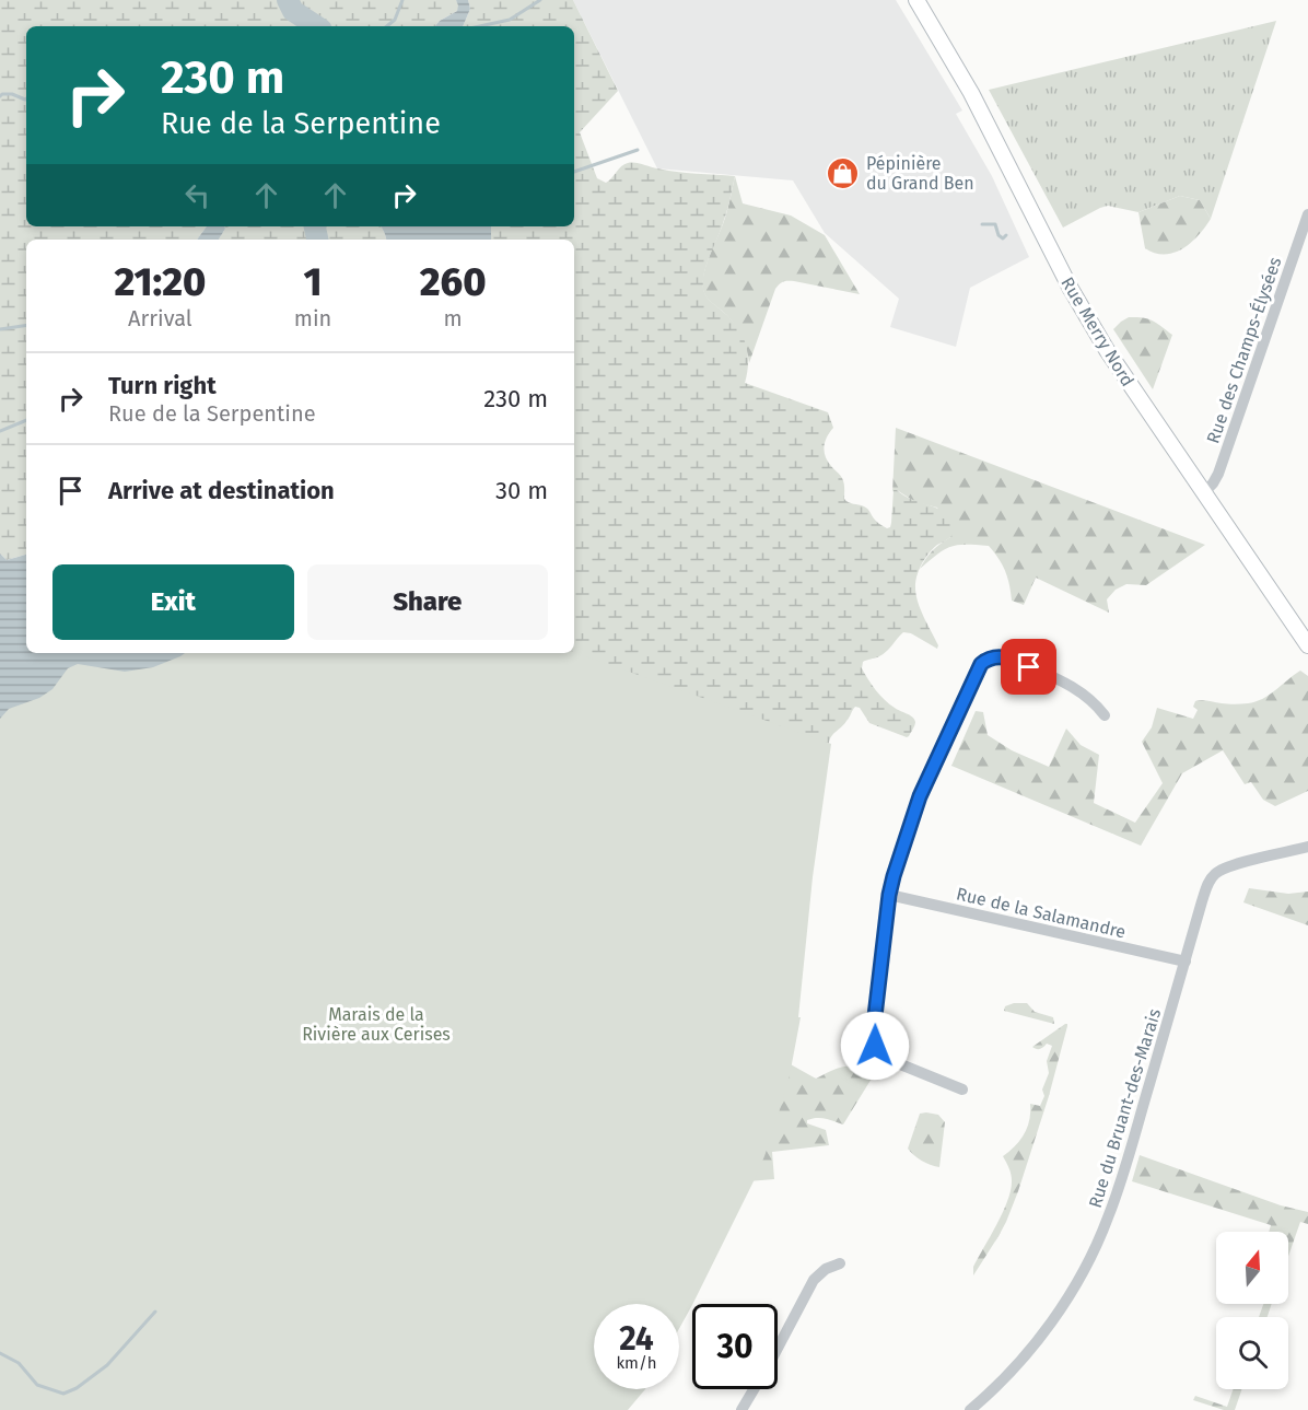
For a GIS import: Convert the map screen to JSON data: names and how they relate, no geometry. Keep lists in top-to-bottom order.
{
  "streets": {
    "main road": ["Rue Merry Nord"],
    "street": ["Rue des Champs-Élysées", "Rue de la Salamandre", "Rue du Bruant-des-Marais"]
  },
  "crossings": [
    ["Rue Merry Nord", "Rue des Champs-Élysées"],
    ["Rue de la Salamandre", "Rue du Bruant-des-Marais"]
  ],
  "parks": ["Marais de la Rivière aux Cerises"],
  "places": {
    "shop": ["Pépinière du Grand Ben"]
  },
  "north": "top",
  "page": {
    "turn": ["230 m", "Rue de la Serpentine"],
    "eta": [
      "21:20",
      "Arrival",
      "1",
      "min",
      "260",
      "m"
    ],
    "list": [
      {
        "name": "Turn right",
        "note": "Rue de la Serpentine",
        "value": "230 m"
      },
      {
        "name": "Arrive at destination",
        "value": "30 m"
      }
    ],
    "buttons": ["Exit", "Share"],
    "speed": "24 km/h",
    "limit": "30"
  }
}
